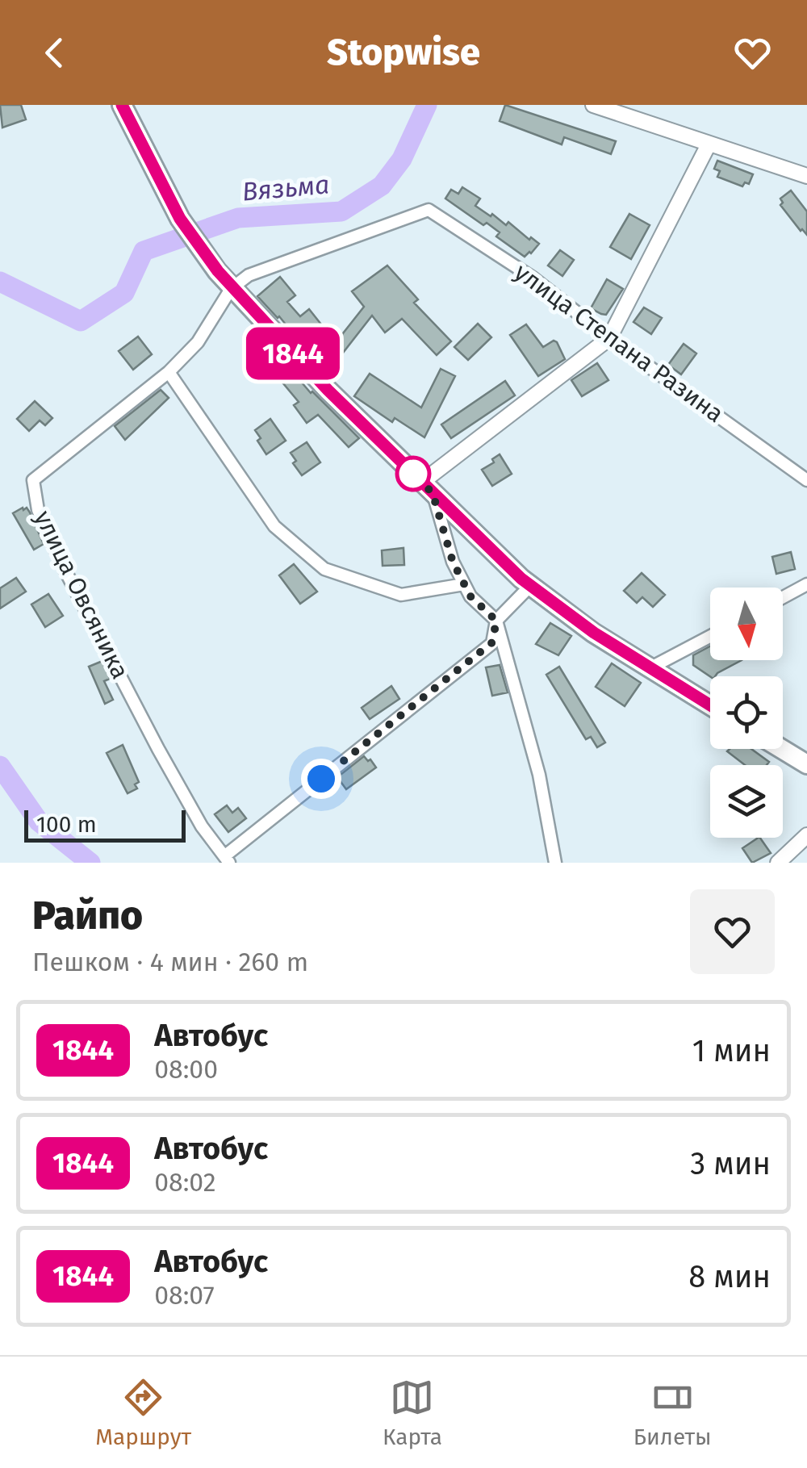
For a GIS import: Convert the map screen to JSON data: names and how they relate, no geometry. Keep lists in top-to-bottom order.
{
  "streets": {
    "street": ["улица Степана Разина", "улица Овсяника"]
  },
  "crossings": [
    ["улица Степана Разина", "улица Овсяника"]
  ],
  "water": ["Вязьма"],
  "lines": ["bus line 1844"],
  "scale_bar": "100 m",
  "north": "bottom",
  "page": {
    "header": "Stopwise",
    "on_map": "1844",
    "scale": "100 m",
    "heading": ["Райпо", "Пешком · 4 мин · 260 m"],
    "list": [
      {
        "mark": "1844",
        "name": "Автобус",
        "note": "08:00",
        "value": "1 мин"
      },
      {
        "mark": "1844",
        "name": "Автобус",
        "note": "08:02",
        "value": "3 мин"
      },
      {
        "mark": "1844",
        "name": "Автобус",
        "note": "08:07",
        "value": "8 мин"
      }
    ],
    "tabs": ["Маршрут", "Карта", "Билеты"]
  }
}
